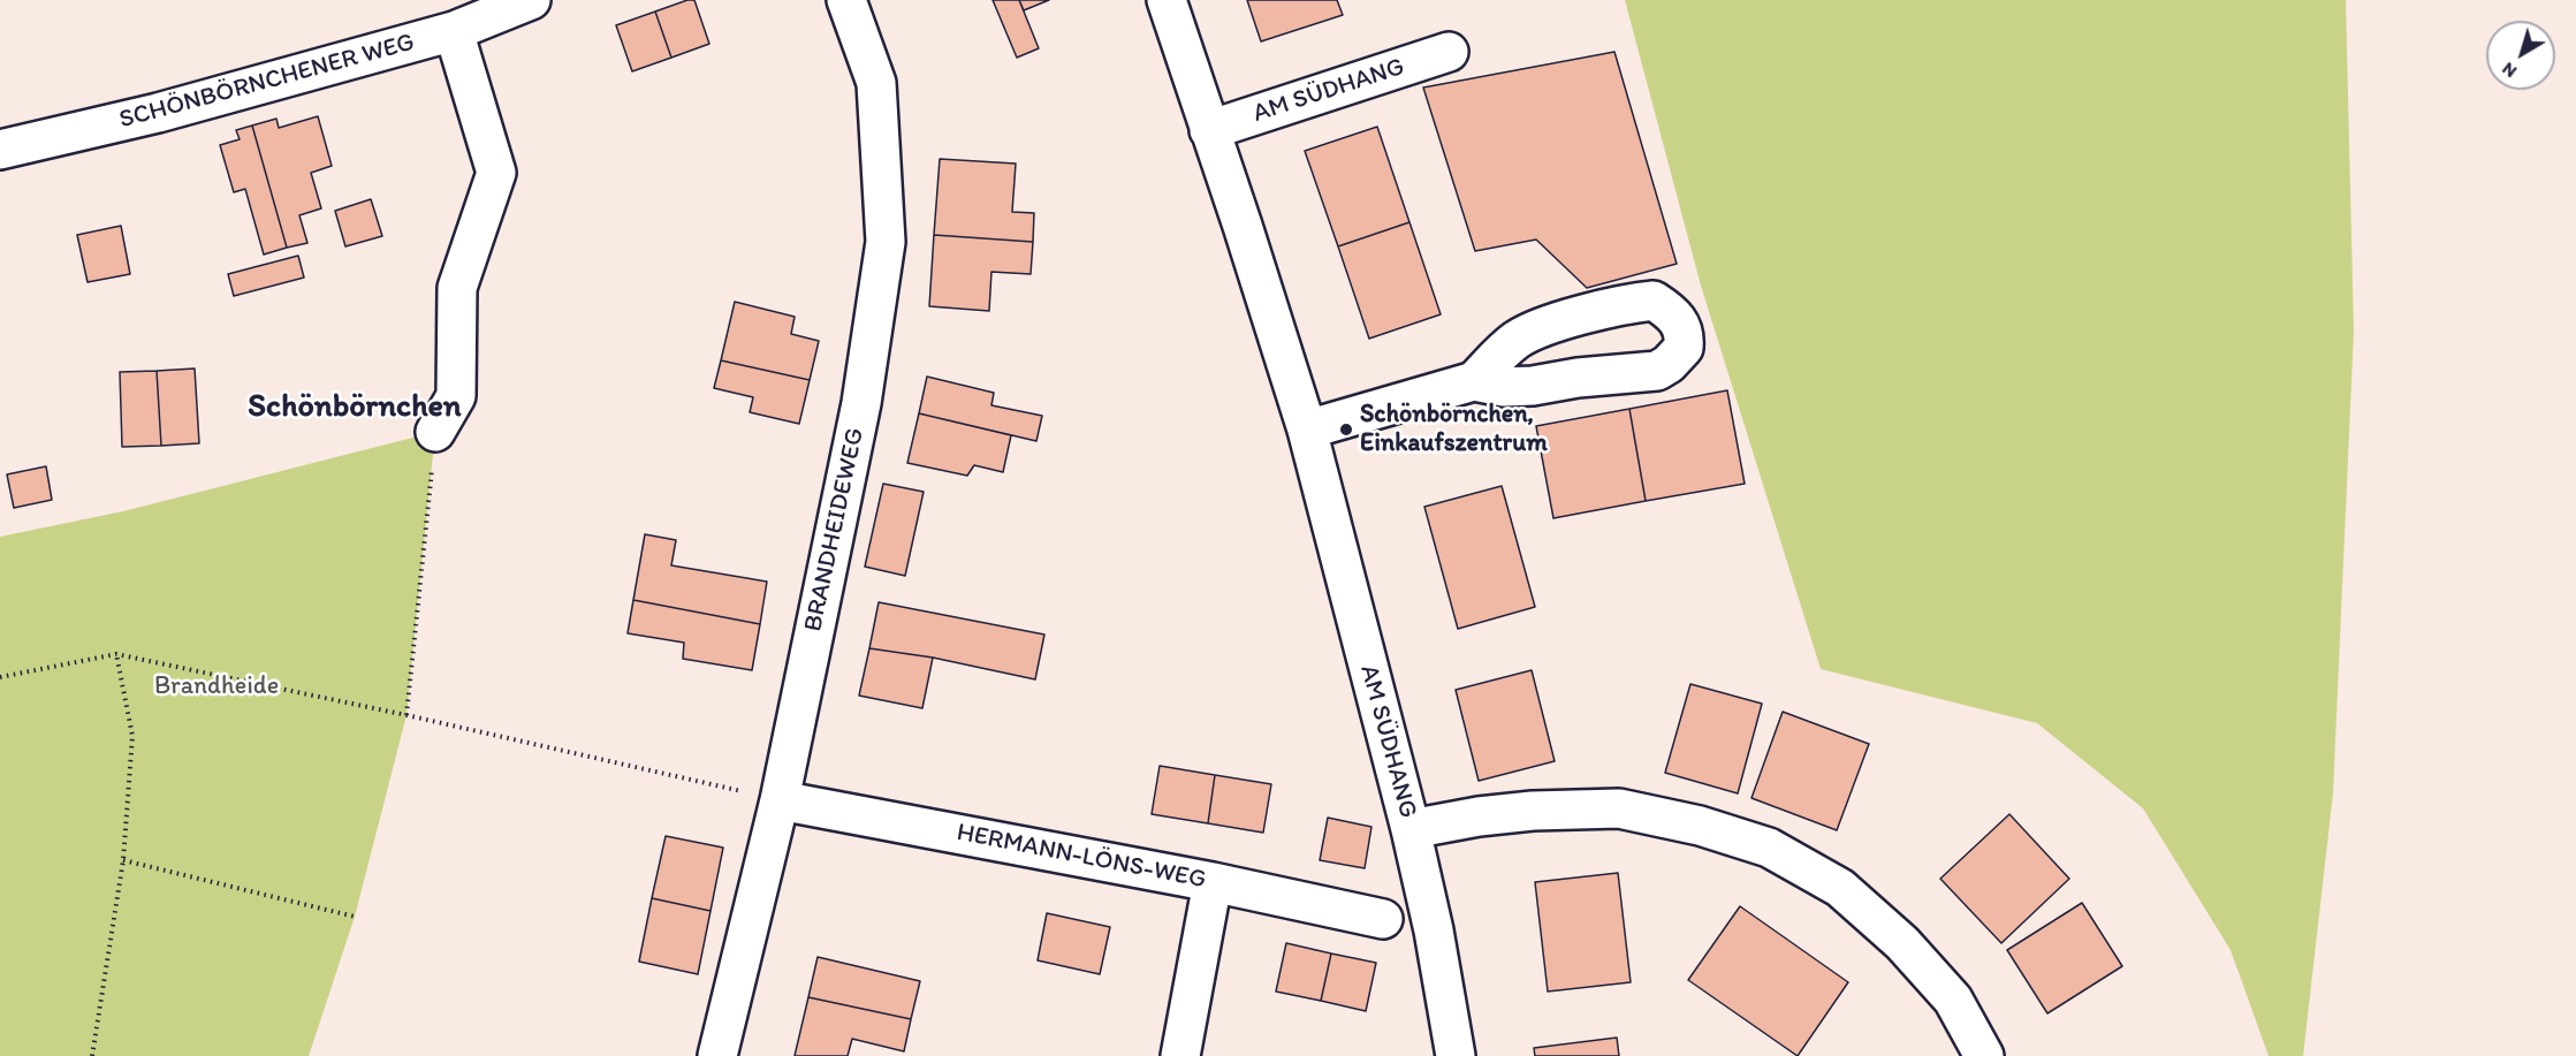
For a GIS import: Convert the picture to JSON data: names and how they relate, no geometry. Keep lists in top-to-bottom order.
{
  "streets": {
    "street": [
      "SCHÖNBÖRNCHENER WEG",
      "AM SÜDHANG",
      "BRANDHEIDEWEG",
      "HERMANN-LÖNS-WEG"
    ]
  },
  "crossings": [
    ["BRANDHEIDEWEG", "HERMANN-LÖNS-WEG"]
  ],
  "districts": ["Schönbörnchen"],
  "parks": ["Brandheide"],
  "places": ["Schönbörnchen, Einkaufszentrum"],
  "north": "bottom left"
}
